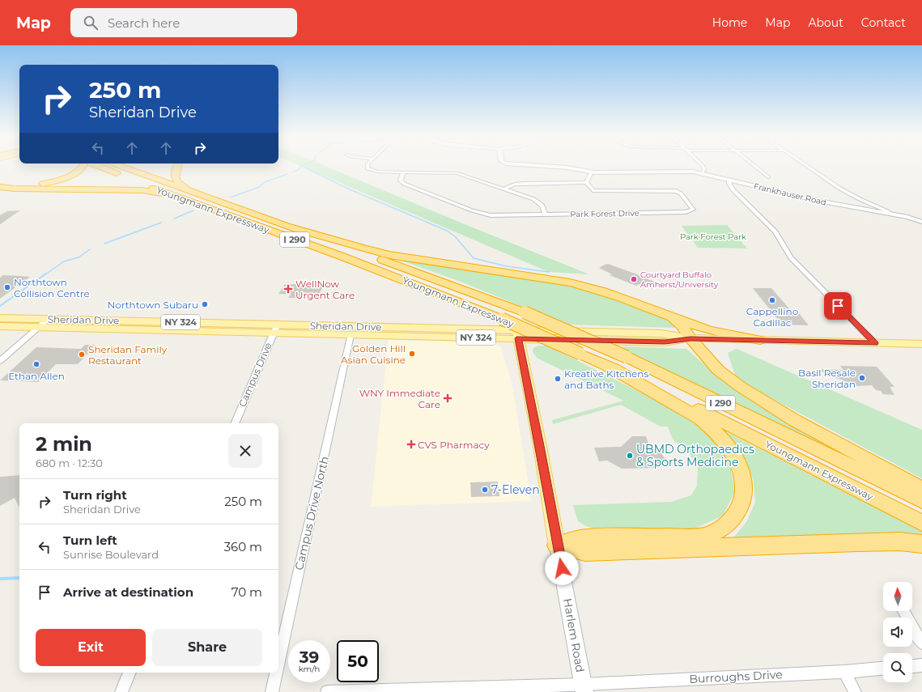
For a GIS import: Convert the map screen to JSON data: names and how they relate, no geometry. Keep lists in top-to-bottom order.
{
  "streets": {
    "highway": ["Youngmann Expressway", "I 290"],
    "main road": ["Sheridan Drive", "NY 324", "Harlem Road"],
    "street": [
      "Frankhauser Road",
      "Park Forest Drive",
      "Campus Drive",
      "Campus Drive North",
      "Burroughs Drive"
    ]
  },
  "crossings": [
    ["Sheridan Drive", "Campus Drive"],
    ["Sheridan Drive", "Campus Drive North"],
    ["Sheridan Drive", "Harlem Road"],
    ["Harlem Road", "Burroughs Drive"]
  ],
  "parks": ["Park Forest Park"],
  "places": {
    "other": [
      "Courtyard Buffalo Amherst/University",
      "Northtown Collision Centre",
      "Cappellino Cadillac",
      "Northtown Subaru",
      "Golden Hill Asian Cuisine",
      "Sheridan Family Restaurant",
      "Ethan Allen",
      "Basil Resale Sheridan",
      "Kreative Kitchens and Baths",
      "UBMD Orthopaedics & Sports Medicine",
      "7-Eleven"
    ],
    "health": ["WellNow Urgent Care", "WNY Immediate Care", "CVS Pharmacy"]
  },
  "north": "top",
  "page": {
    "header": "Map",
    "search": "Search here",
    "nav": [
      "Home",
      "Map",
      "About",
      "Contact"
    ],
    "turn": ["250 m", "Sheridan Drive"],
    "heading": ["2 min", "680 m · 12:30"],
    "list": [
      {
        "name": "Turn right",
        "note": "Sheridan Drive",
        "value": "250 m"
      },
      {
        "name": "Turn left",
        "note": "Sunrise Boulevard",
        "value": "360 m"
      },
      {
        "name": "Arrive at destination",
        "value": "70 m"
      }
    ],
    "buttons": ["Exit", "Share"],
    "speed": "39 km/h",
    "limit": "50"
  }
}
